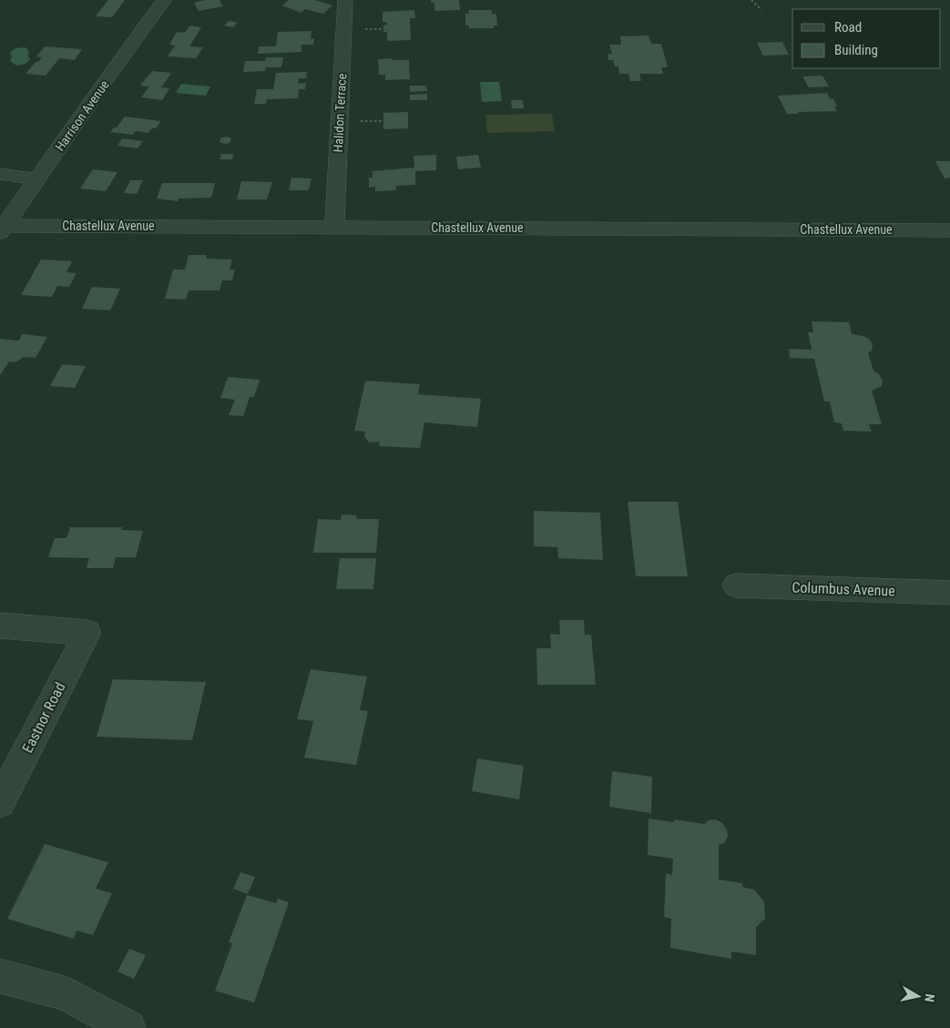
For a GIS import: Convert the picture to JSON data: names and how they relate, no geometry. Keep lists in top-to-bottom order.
{
  "streets": {
    "street": [
      "Halidon Terrace",
      "Harrison Avenue",
      "Chastellux Avenue",
      "Columbus Avenue",
      "Eastnor Road"
    ]
  },
  "crossings": [
    ["Halidon Terrace", "Chastellux Avenue"],
    ["Harrison Avenue", "Chastellux Avenue"]
  ],
  "legend": ["Road", "Building"],
  "north": "right"
}
